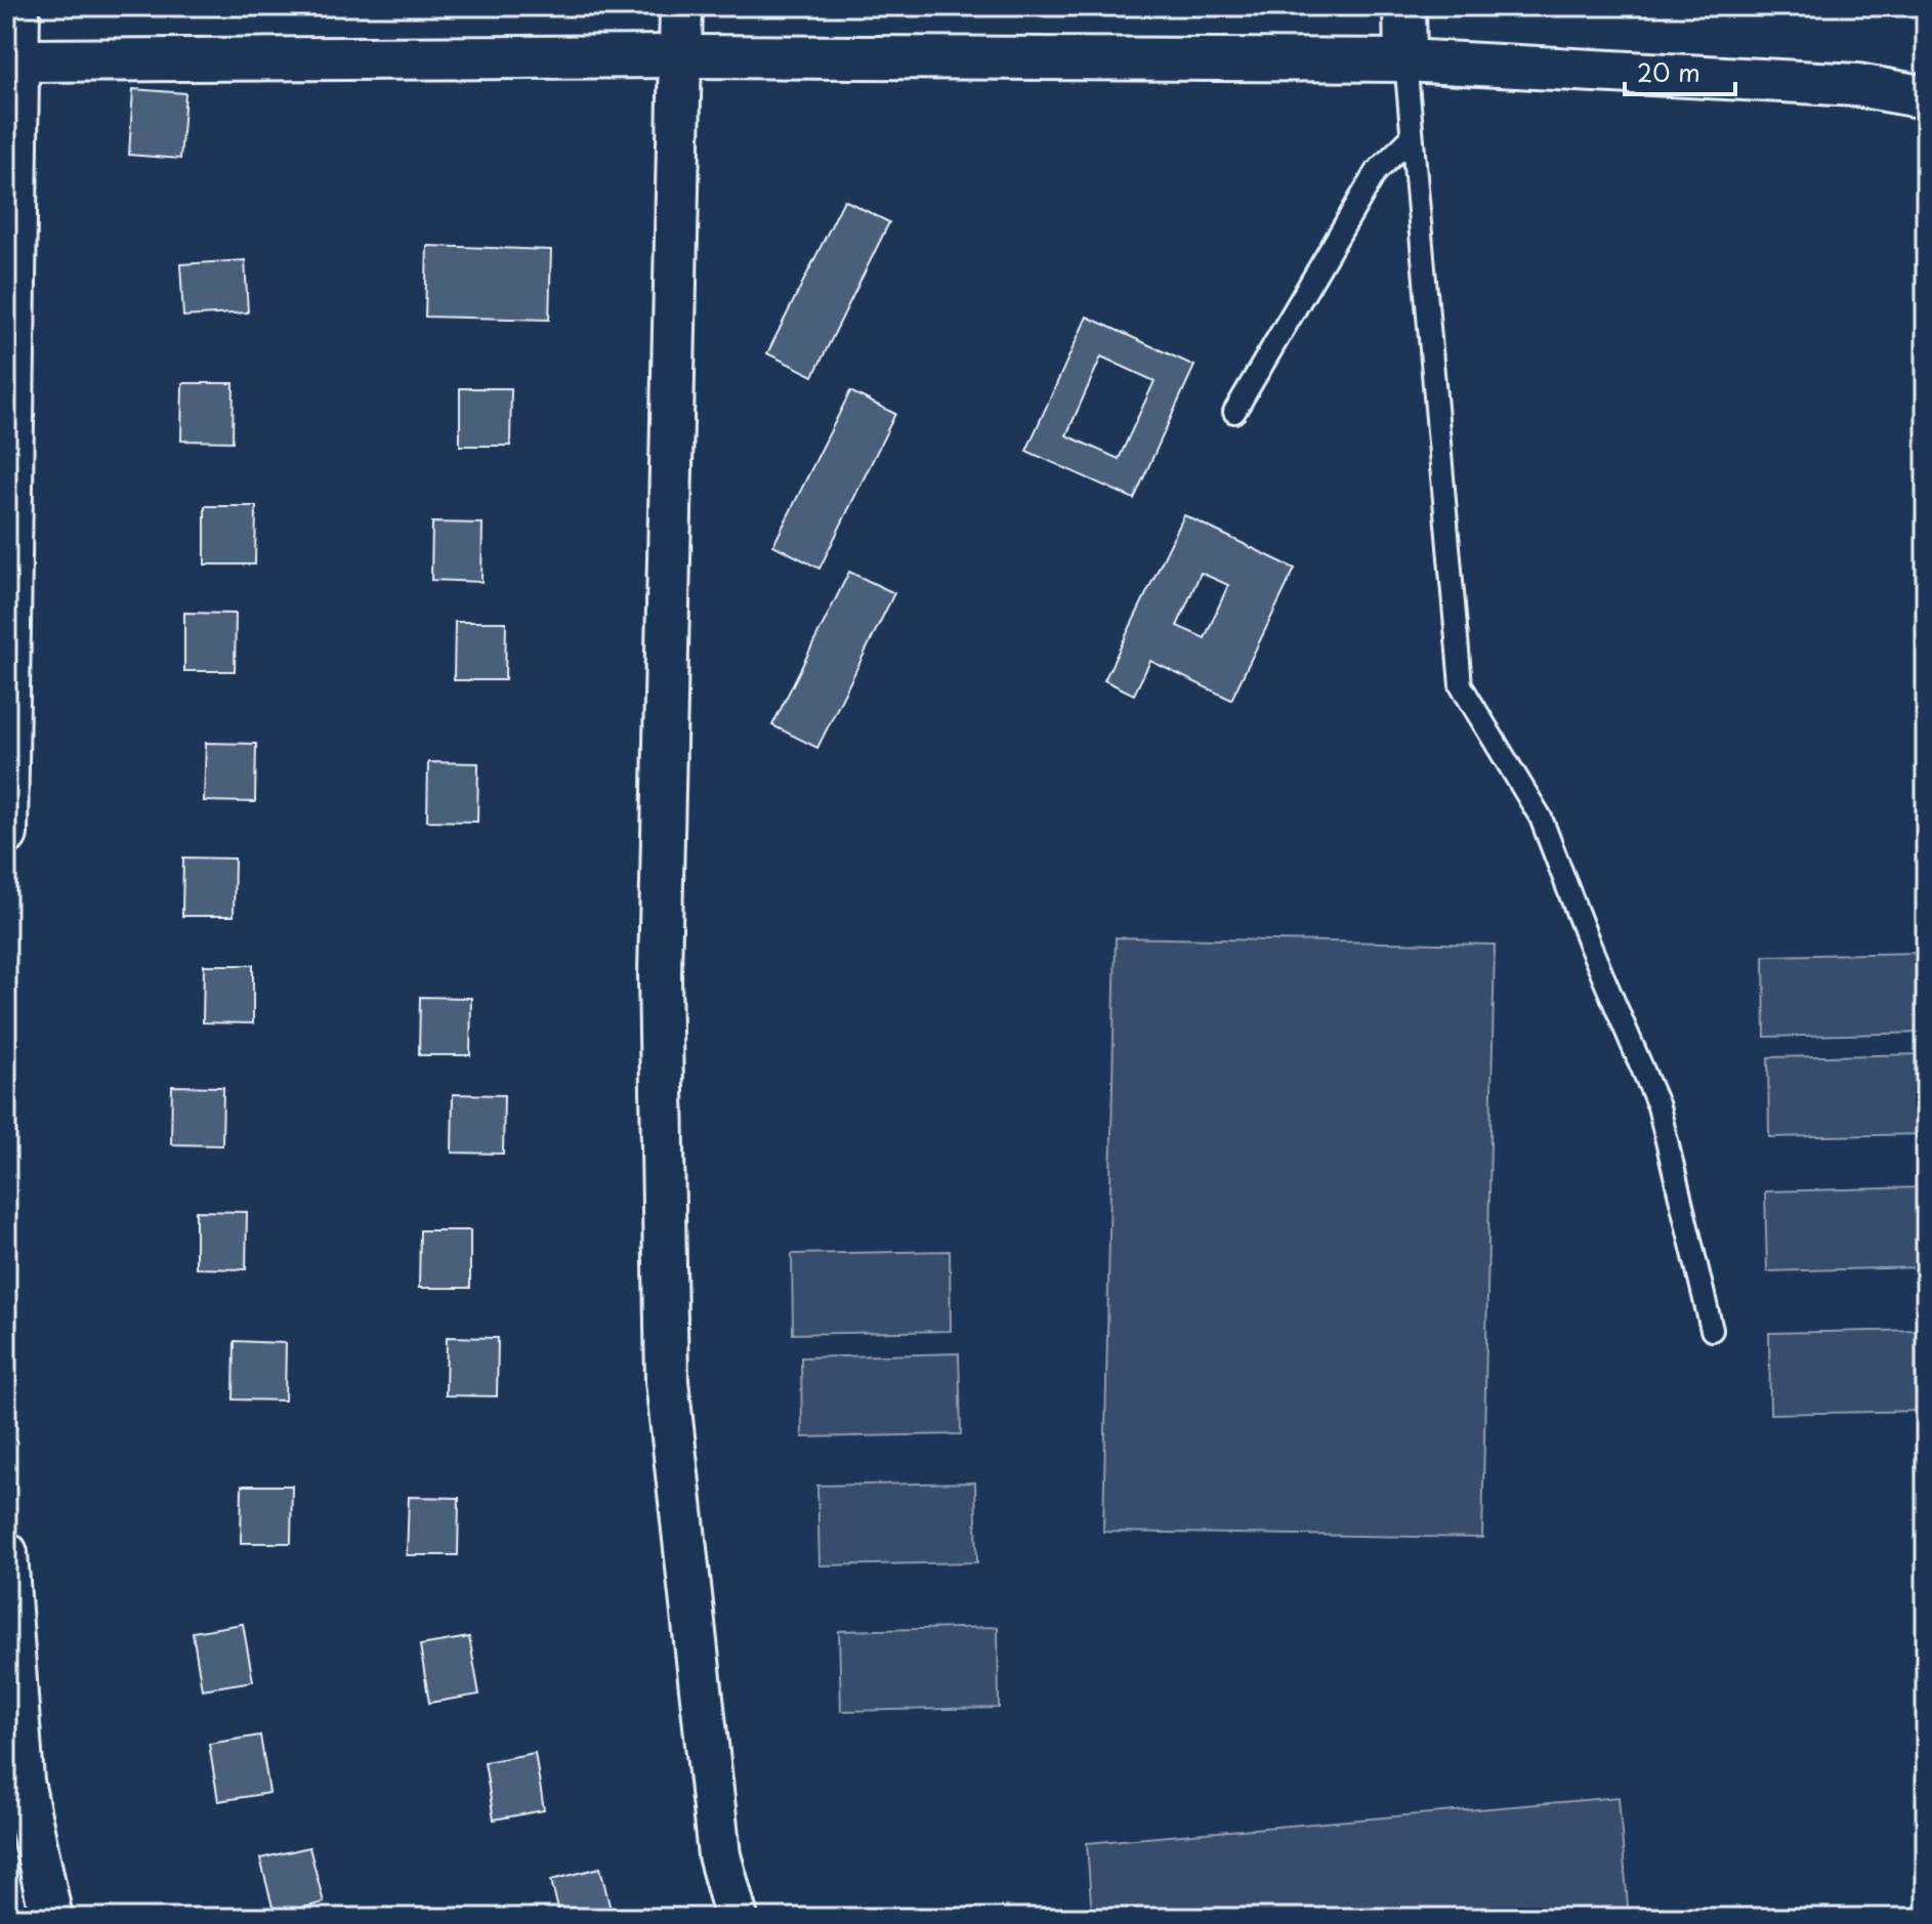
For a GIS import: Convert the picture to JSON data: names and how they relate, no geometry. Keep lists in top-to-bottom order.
{
  "scale_bar": "20 m"
}
